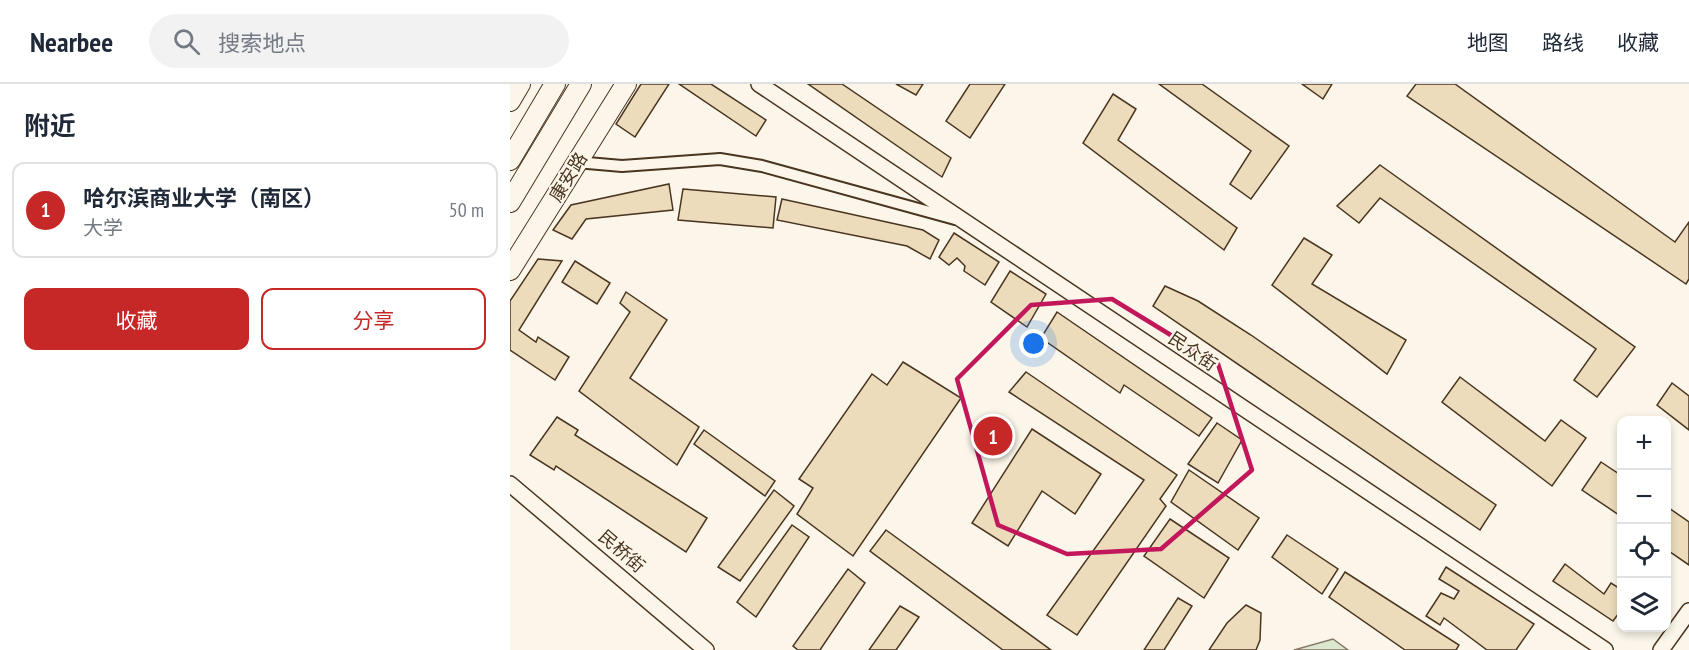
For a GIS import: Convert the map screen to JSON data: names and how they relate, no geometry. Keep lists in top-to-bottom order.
{
  "streets": {
    "highway": ["康安路"],
    "main road": ["民众街", "民桥街"]
  },
  "page": {
    "header": "Nearbee",
    "search": "搜索地点",
    "nav": ["地图", "路线", "收藏"],
    "heading": "附近",
    "list": [
      {
        "mark": "1",
        "name": "哈尔滨商业大学（南区）",
        "note": "大学",
        "value": "50 m"
      }
    ],
    "buttons": ["收藏", "分享"],
    "pins": "1",
    "map_buttons": ["+", "−"]
  }
}
